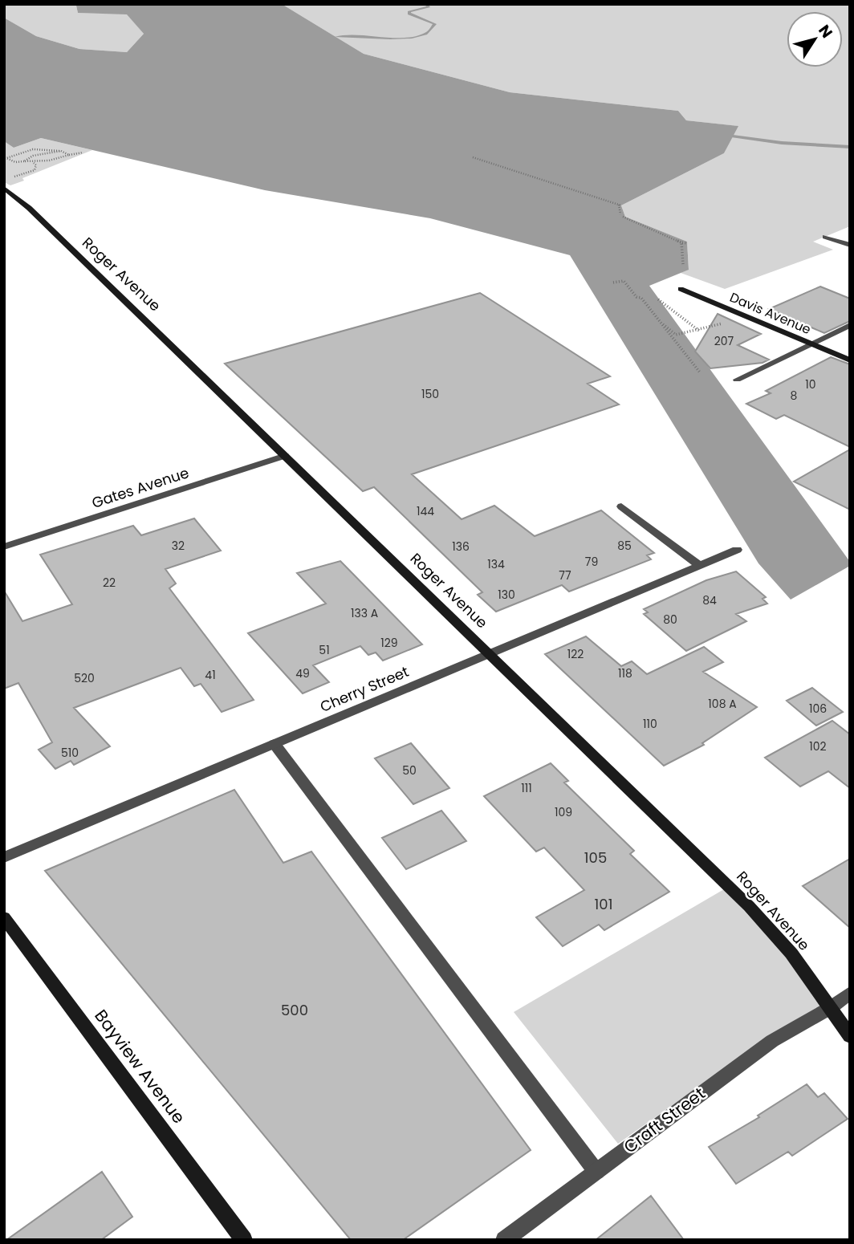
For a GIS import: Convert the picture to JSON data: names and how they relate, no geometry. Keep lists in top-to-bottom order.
{
  "streets": {
    "street": [
      "Roger Avenue",
      "Davis Avenue",
      "Gates Avenue",
      "Cherry Street",
      "Bayview Avenue",
      "Craft Street"
    ]
  },
  "crossings": [
    ["Roger Avenue", "Gates Avenue"],
    ["Roger Avenue", "Cherry Street"],
    ["Roger Avenue", "Craft Street"]
  ],
  "house_numbers": [
    "207",
    "10",
    "150",
    "8",
    "144",
    "32",
    "85",
    "136",
    "79",
    "134",
    "77",
    "22",
    "130",
    "84",
    "133 A",
    "80",
    "129",
    "51",
    "122",
    "49",
    "118",
    "41",
    "520",
    "108 A",
    "106",
    "110",
    "102",
    "510",
    "50",
    "111",
    "109",
    "105",
    "101",
    "500"
  ],
  "north": "top right"
}
